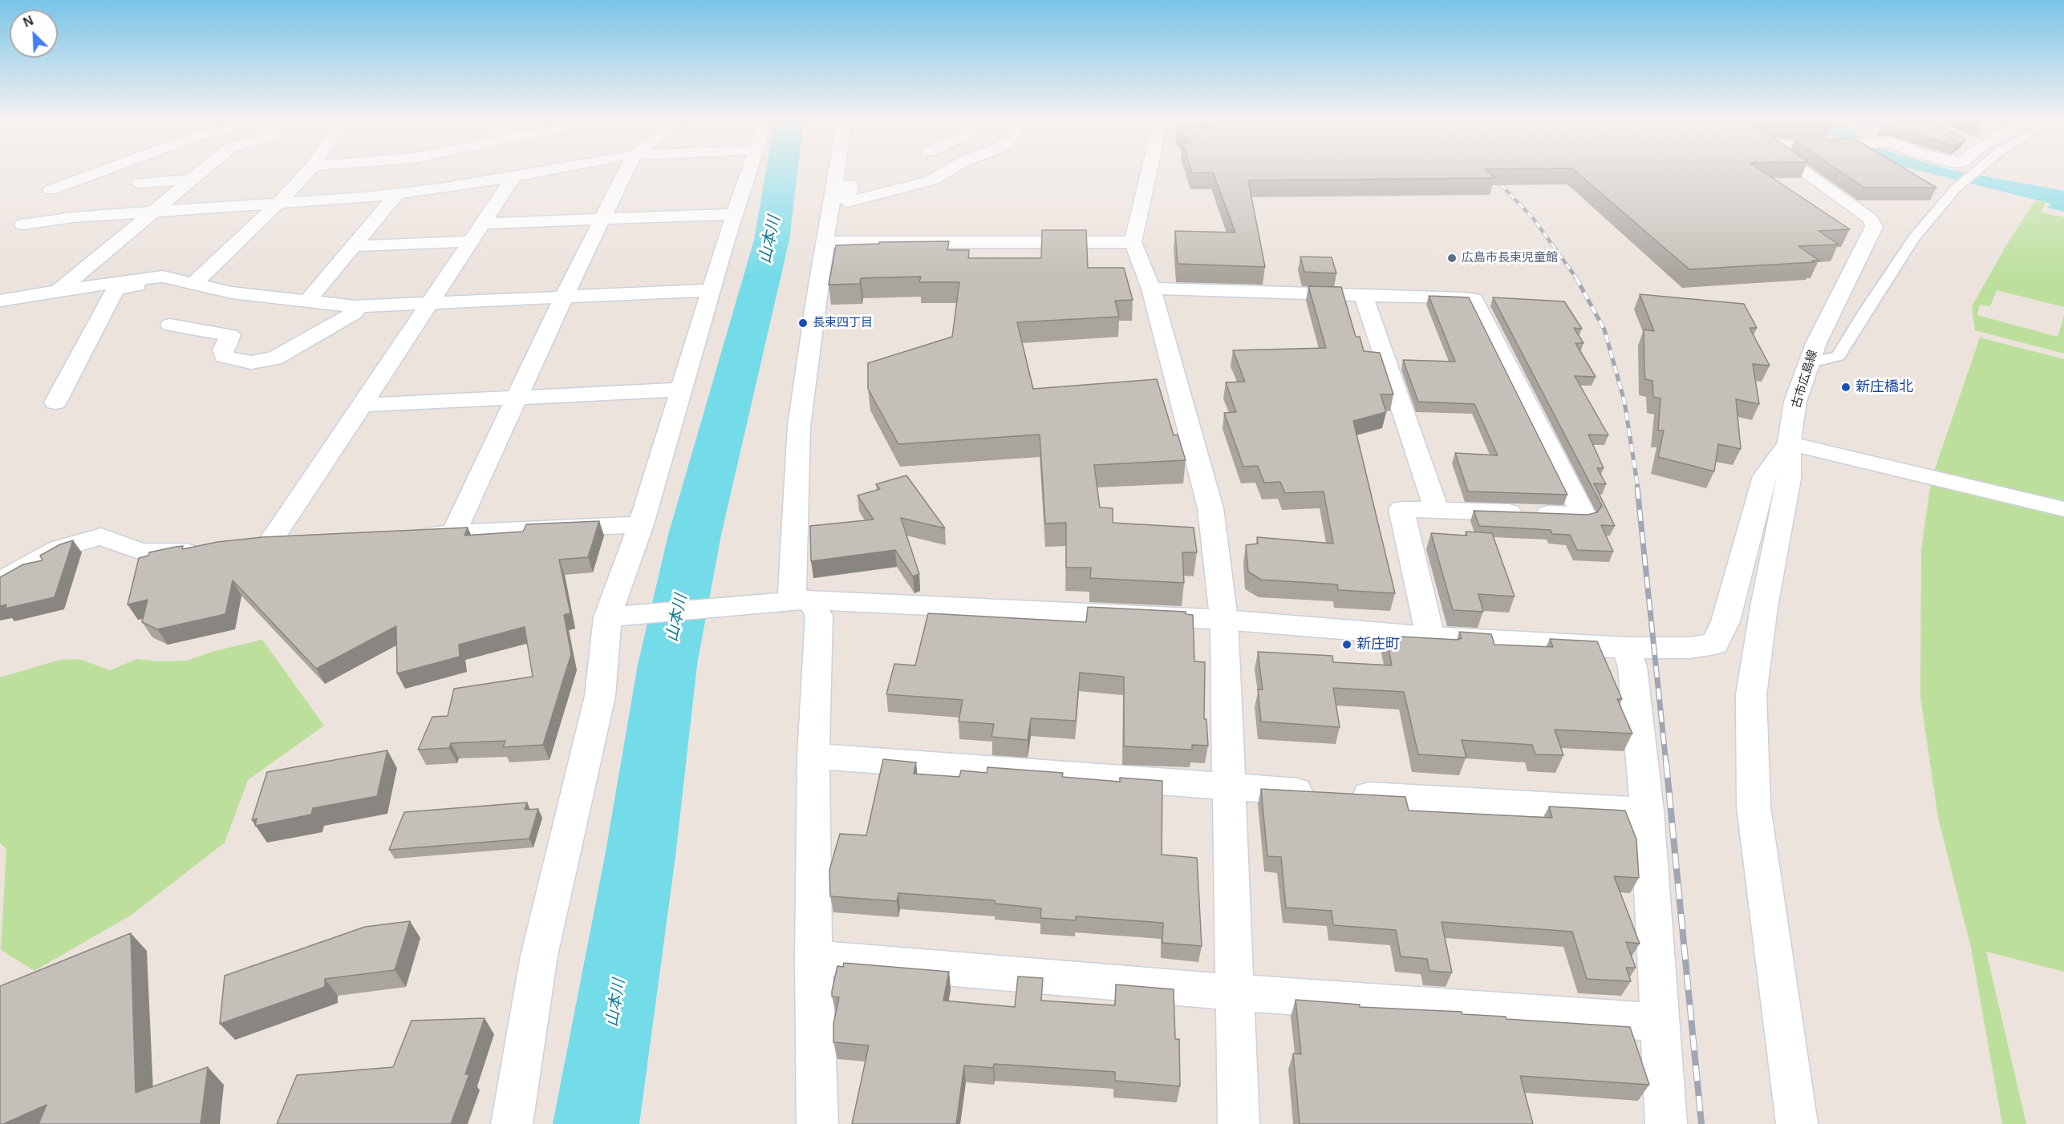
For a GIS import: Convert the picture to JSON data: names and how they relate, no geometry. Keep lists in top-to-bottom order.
{
  "streets": {
    "street": ["古市広島線"]
  },
  "water": ["山本川"],
  "places": [
    "広島市長束児童館",
    "長束四丁目",
    "新庄橋北",
    "新庄町"
  ],
  "north": "top left"
}
